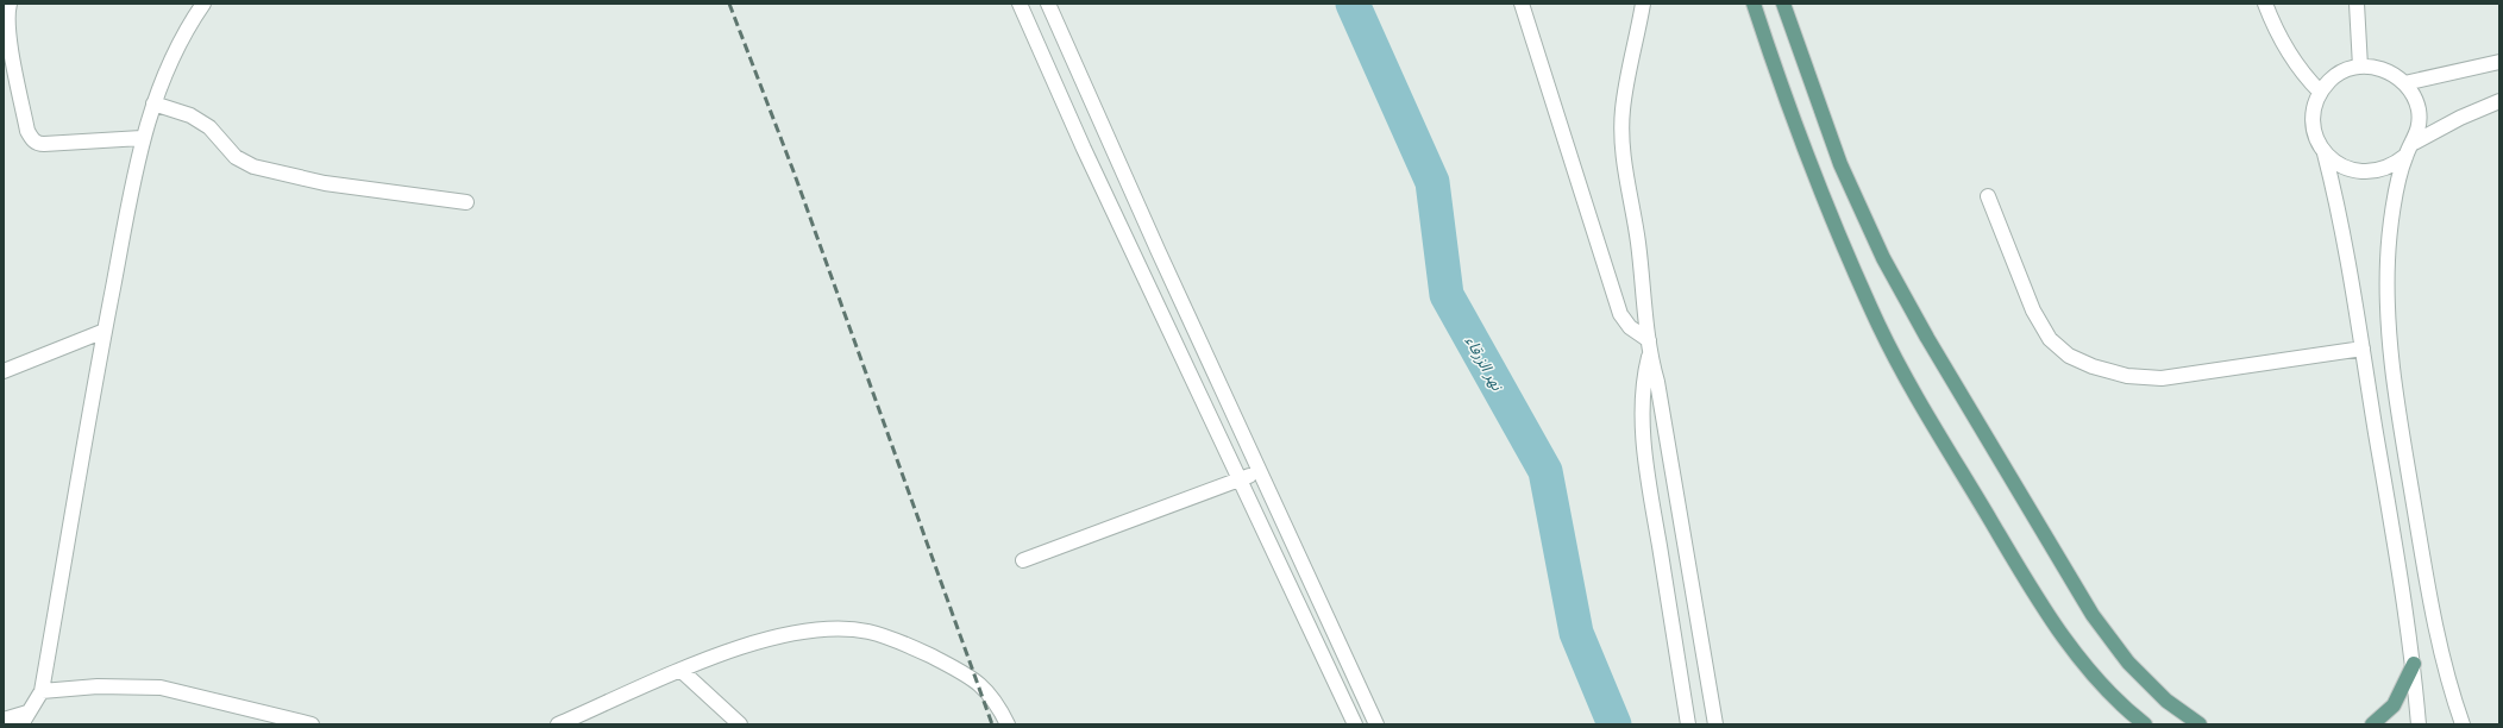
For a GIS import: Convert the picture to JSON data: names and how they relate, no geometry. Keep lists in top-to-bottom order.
{
  "water": ["نهر الزرقاء"]
}
